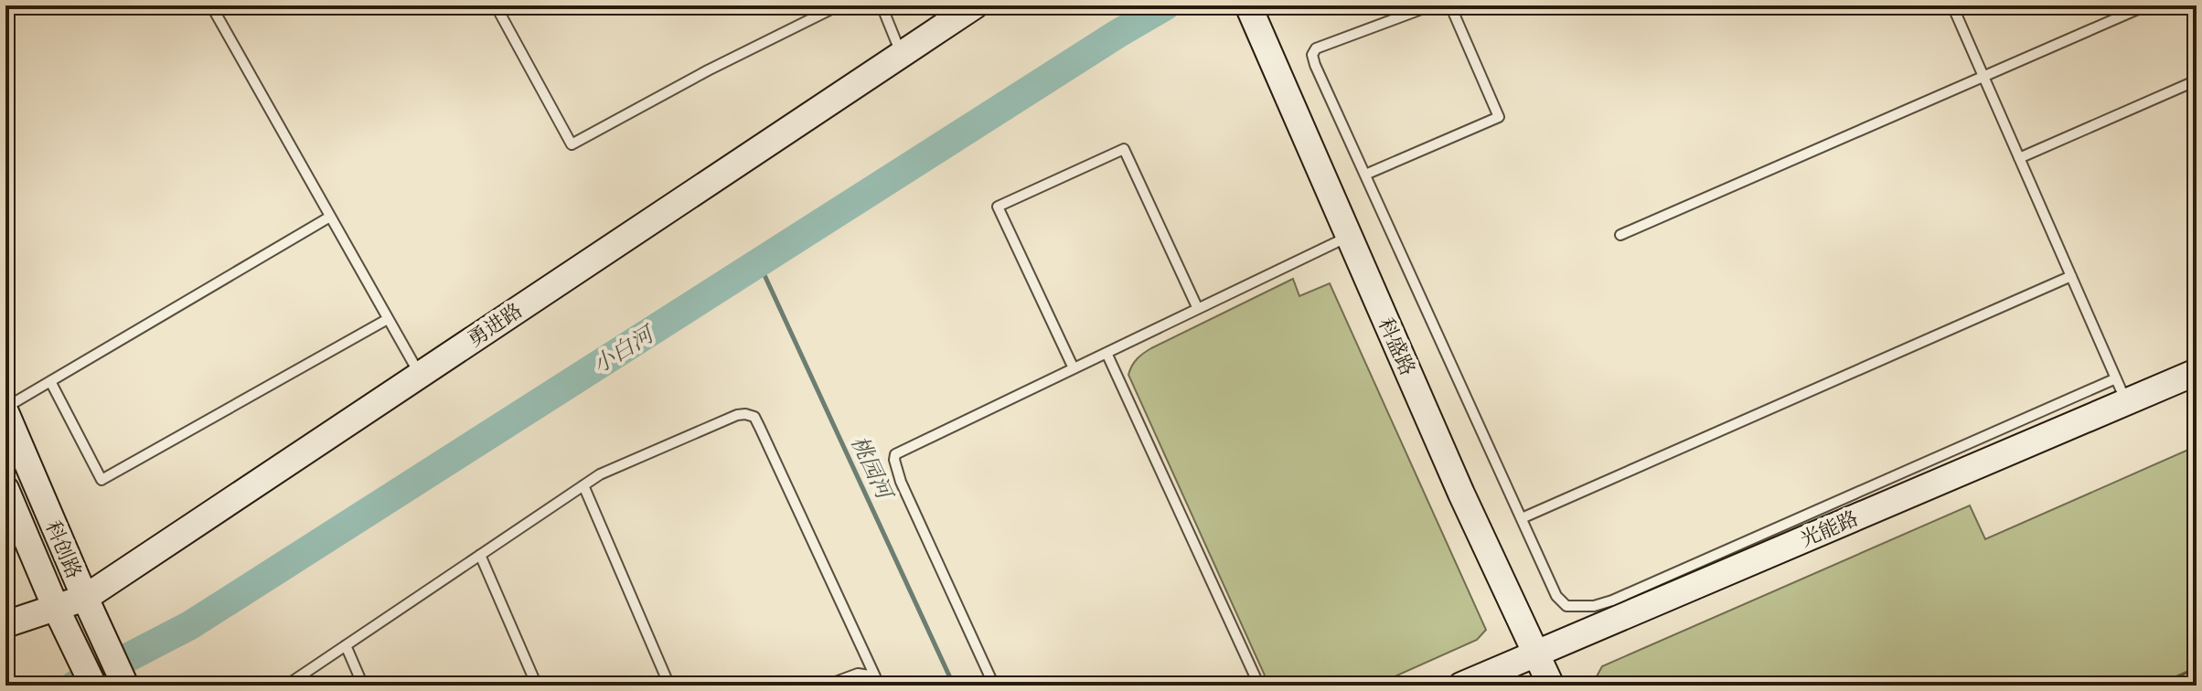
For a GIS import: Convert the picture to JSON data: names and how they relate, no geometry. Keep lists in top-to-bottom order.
{
  "streets": {
    "street": [
      "勇进路",
      "科盛路",
      "光能路",
      "科创路"
    ]
  },
  "crossings": [
    ["勇进路", "科创路"],
    ["科盛路", "光能路"]
  ],
  "water": ["小白河", "桃园河"]
}
